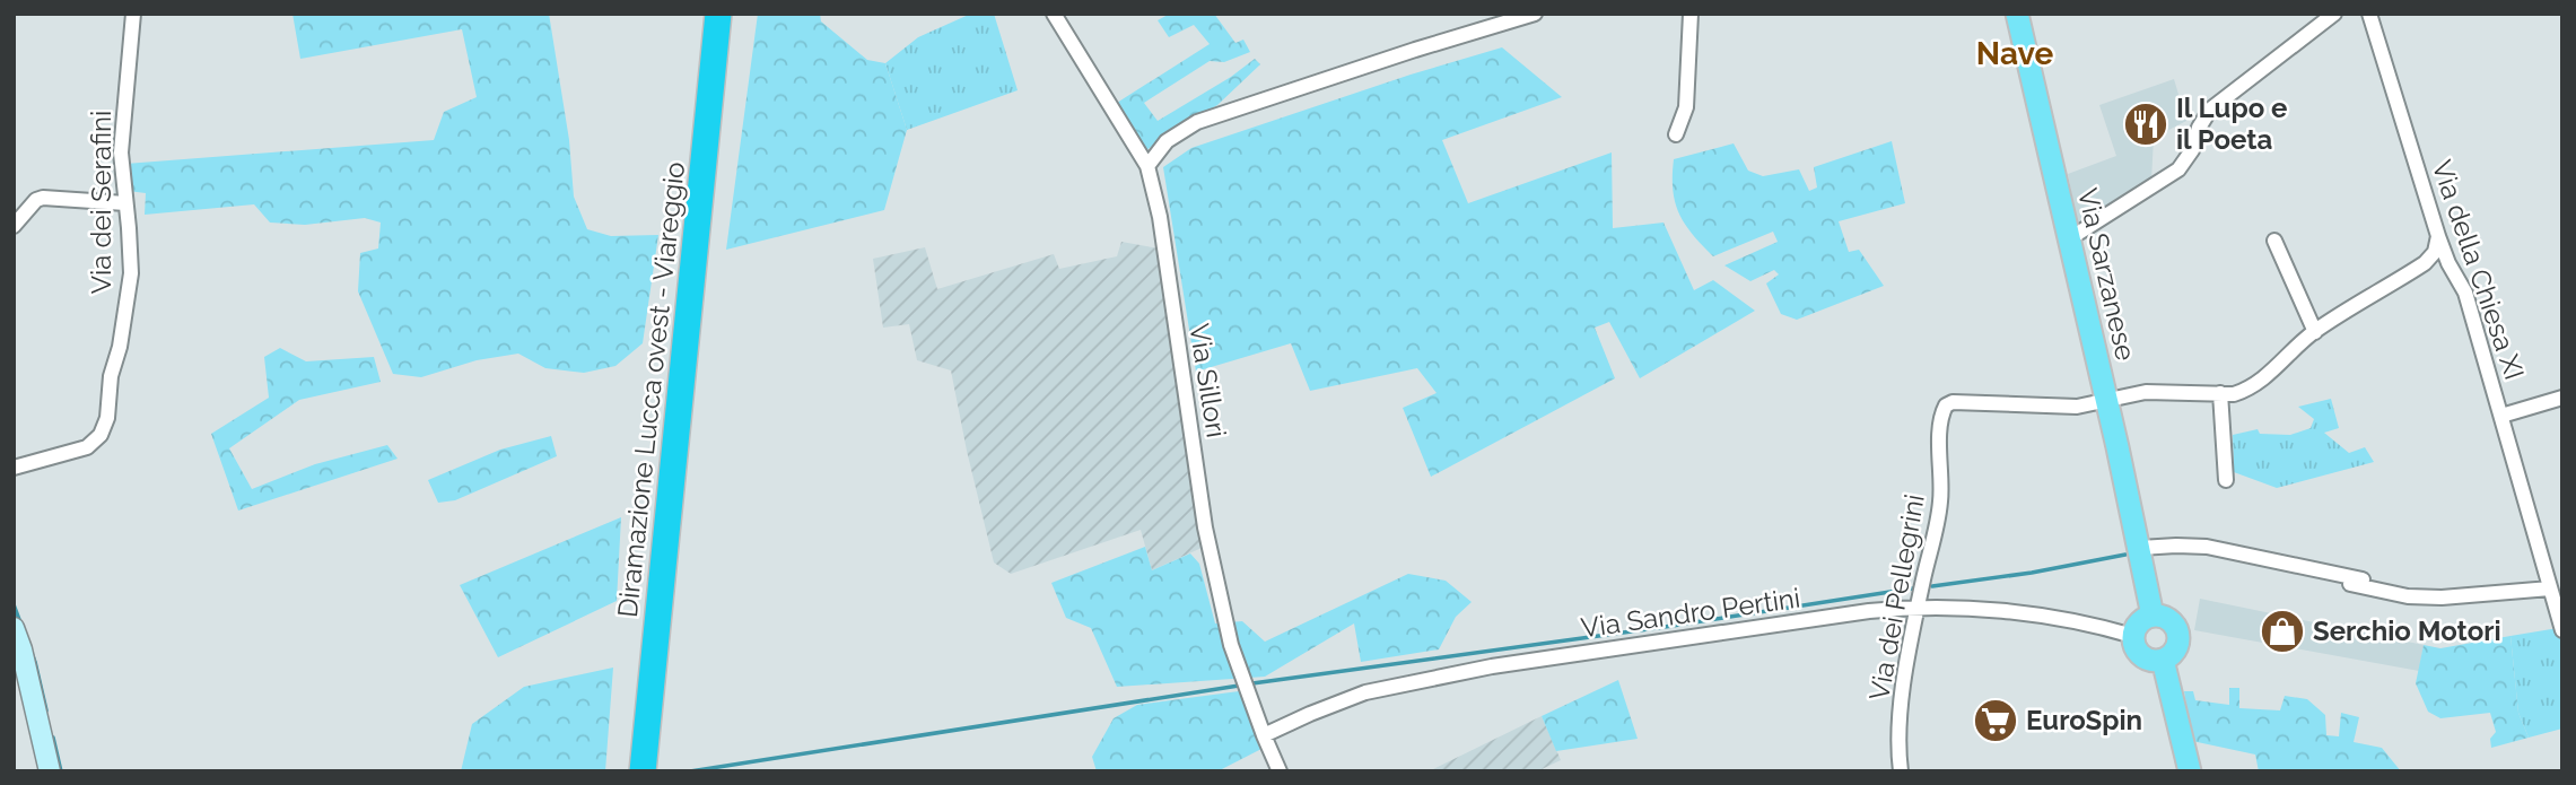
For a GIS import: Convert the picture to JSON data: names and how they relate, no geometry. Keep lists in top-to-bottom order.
{
  "streets": {
    "highway": ["Diramazione Lucca ovest - Viareggio"],
    "main road": ["Via Sarzanese"],
    "street": [
      "Via dei Serafini",
      "Via della Chiesa XI",
      "Via Sillori",
      "Via dei Pellegrini",
      "Via Sandro Pertini"
    ]
  },
  "crossings": [
    ["Via Sarzanese", "Via dei Pellegrini"],
    ["Via Sarzanese", "Via Sandro Pertini"],
    ["Via Sillori", "Via Sandro Pertini"],
    ["Via dei Pellegrini", "Via Sandro Pertini"]
  ],
  "districts": ["Nave"],
  "places": {
    "restaurant": ["Il Lupo e il Poeta"],
    "shop": ["Serchio Motori"],
    "supermarket": ["EuroSpin"]
  }
}
